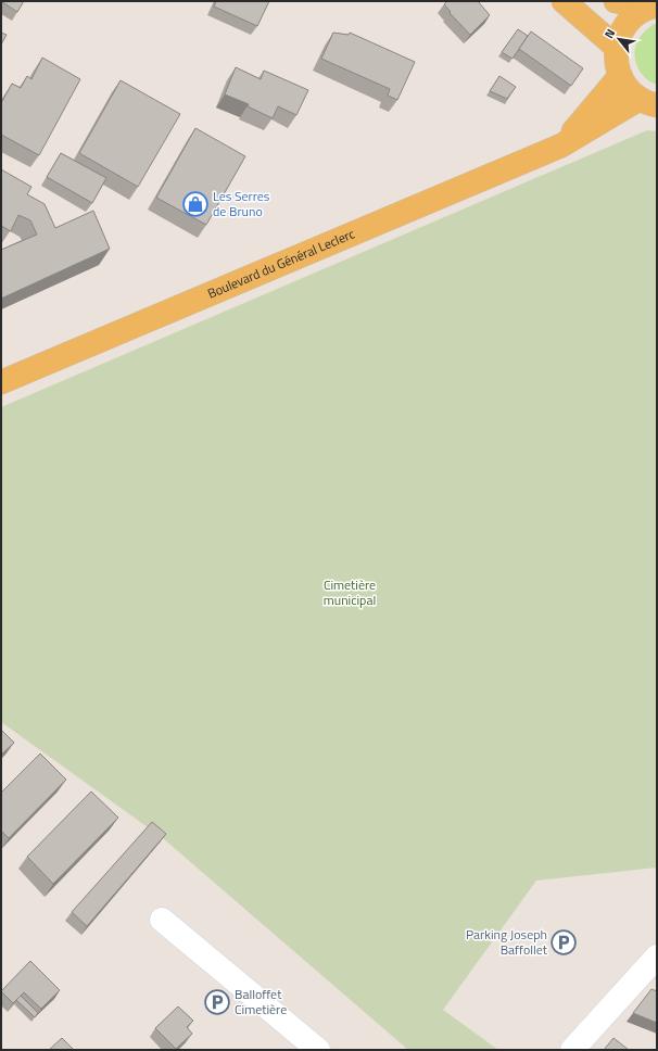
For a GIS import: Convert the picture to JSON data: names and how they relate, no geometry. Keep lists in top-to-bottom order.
{
  "streets": {
    "main road": ["Boulevard du Général Leclerc"]
  },
  "parks": ["Cimetière municipal"],
  "places": {
    "shop": ["Les Serres de Bruno"],
    "parking": ["Parking Joseph Baffollet", "Balloffet Cimetière"]
  },
  "north": "top left"
}
